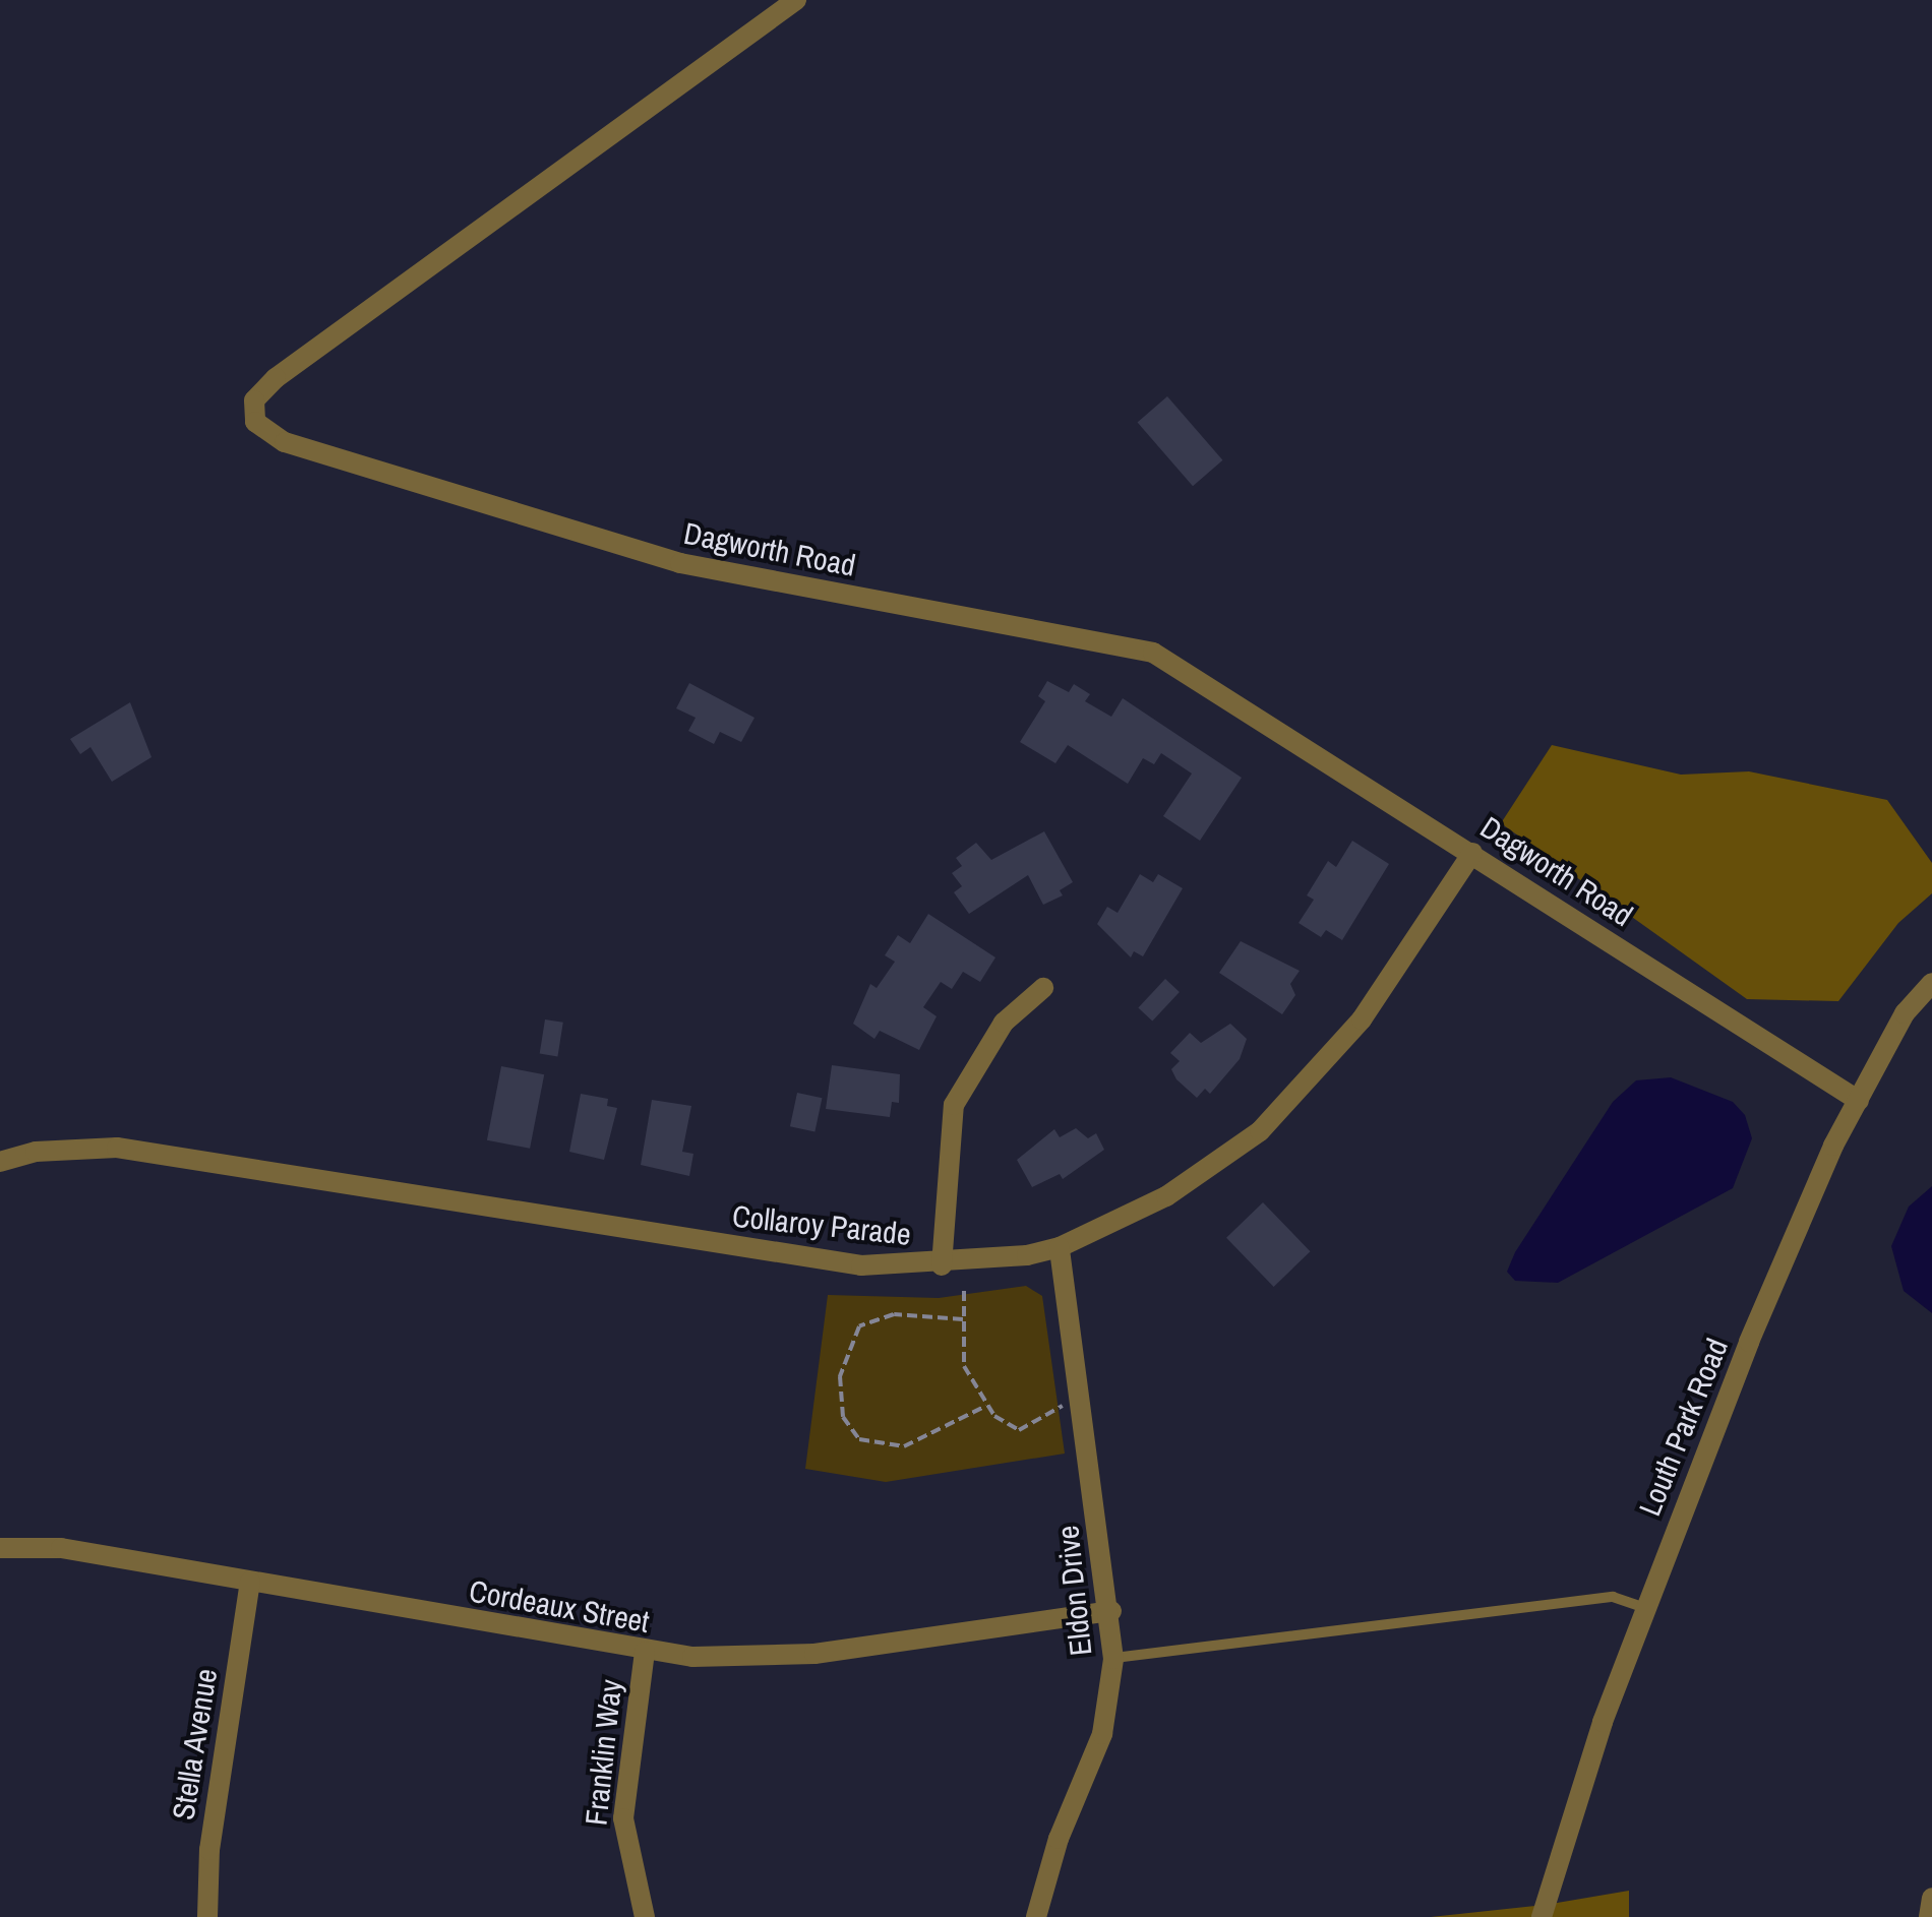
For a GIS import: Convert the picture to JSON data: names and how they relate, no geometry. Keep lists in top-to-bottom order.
{
  "streets": {
    "street": [
      "Dagworth Road",
      "Collaroy Parade",
      "Louth Park Road",
      "Eldon Drive",
      "Cordeaux Street",
      "Stella Avenue",
      "Franklin Way"
    ]
  },
  "crossings": [
    ["Dagworth Road", "Collaroy Parade"],
    ["Dagworth Road", "Louth Park Road"],
    ["Collaroy Parade", "Eldon Drive"],
    ["Eldon Drive", "Cordeaux Street"],
    ["Cordeaux Street", "Stella Avenue"],
    ["Cordeaux Street", "Franklin Way"]
  ]
}
